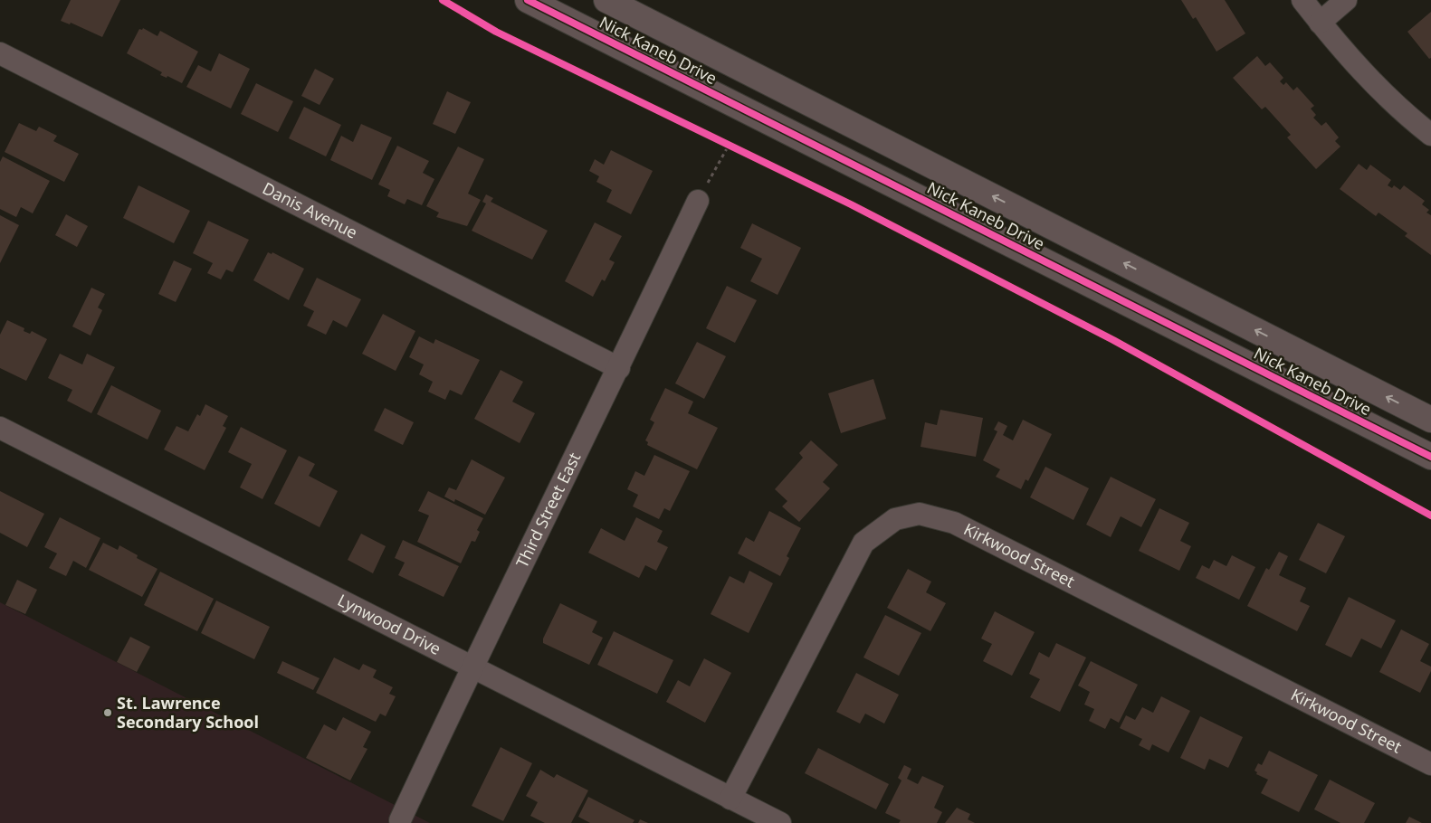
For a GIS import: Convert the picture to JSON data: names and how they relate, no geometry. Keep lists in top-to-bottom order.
{
  "streets": {
    "street": [
      "Nick Kaneb Drive",
      "Danis Avenue",
      "Third Street East",
      "Kirkwood Street",
      "Lynwood Drive"
    ]
  },
  "crossings": [
    ["Danis Avenue", "Third Street East"],
    ["Third Street East", "Lynwood Drive"],
    ["Kirkwood Street", "Lynwood Drive"]
  ],
  "places": ["St. Lawrence Secondary School"]
}
